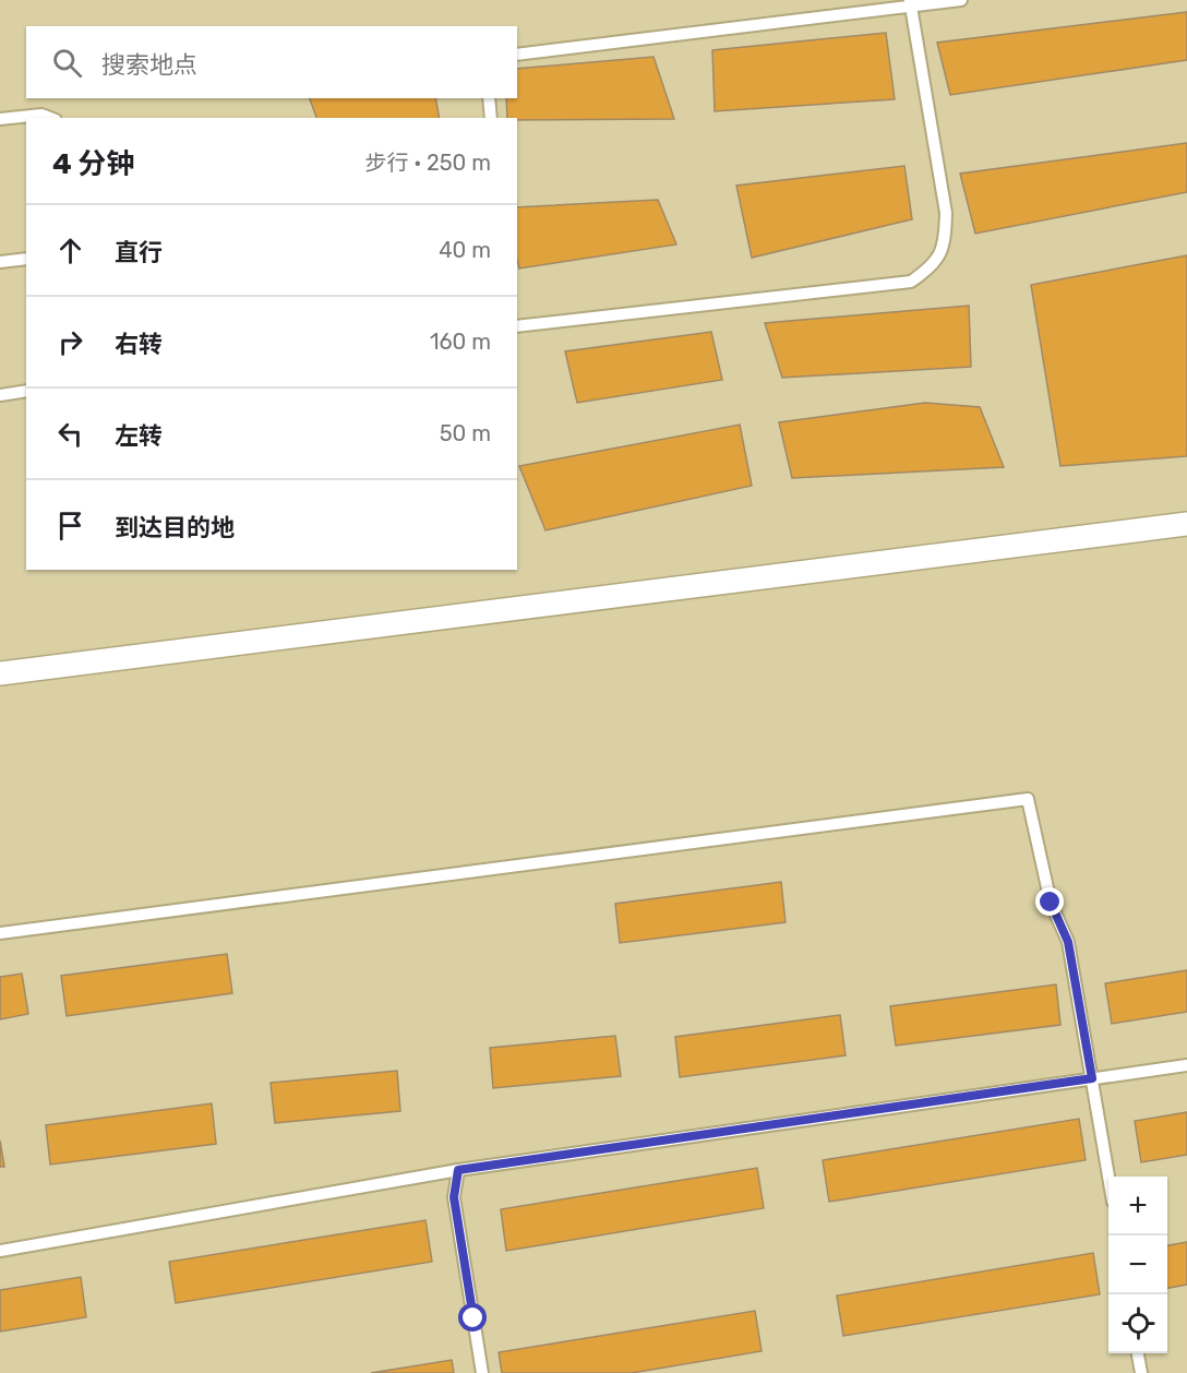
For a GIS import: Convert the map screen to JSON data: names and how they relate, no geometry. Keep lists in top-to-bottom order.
{
  "page": {
    "search": "搜索地点",
    "heading": ["4 分钟", "步行 · 250 m"],
    "list": [
      ["直行", "40 m"],
      ["右转", "160 m"],
      ["左转", "50 m"],
      "到达目的地"
    ],
    "map_buttons": ["+", "−"]
  }
}
